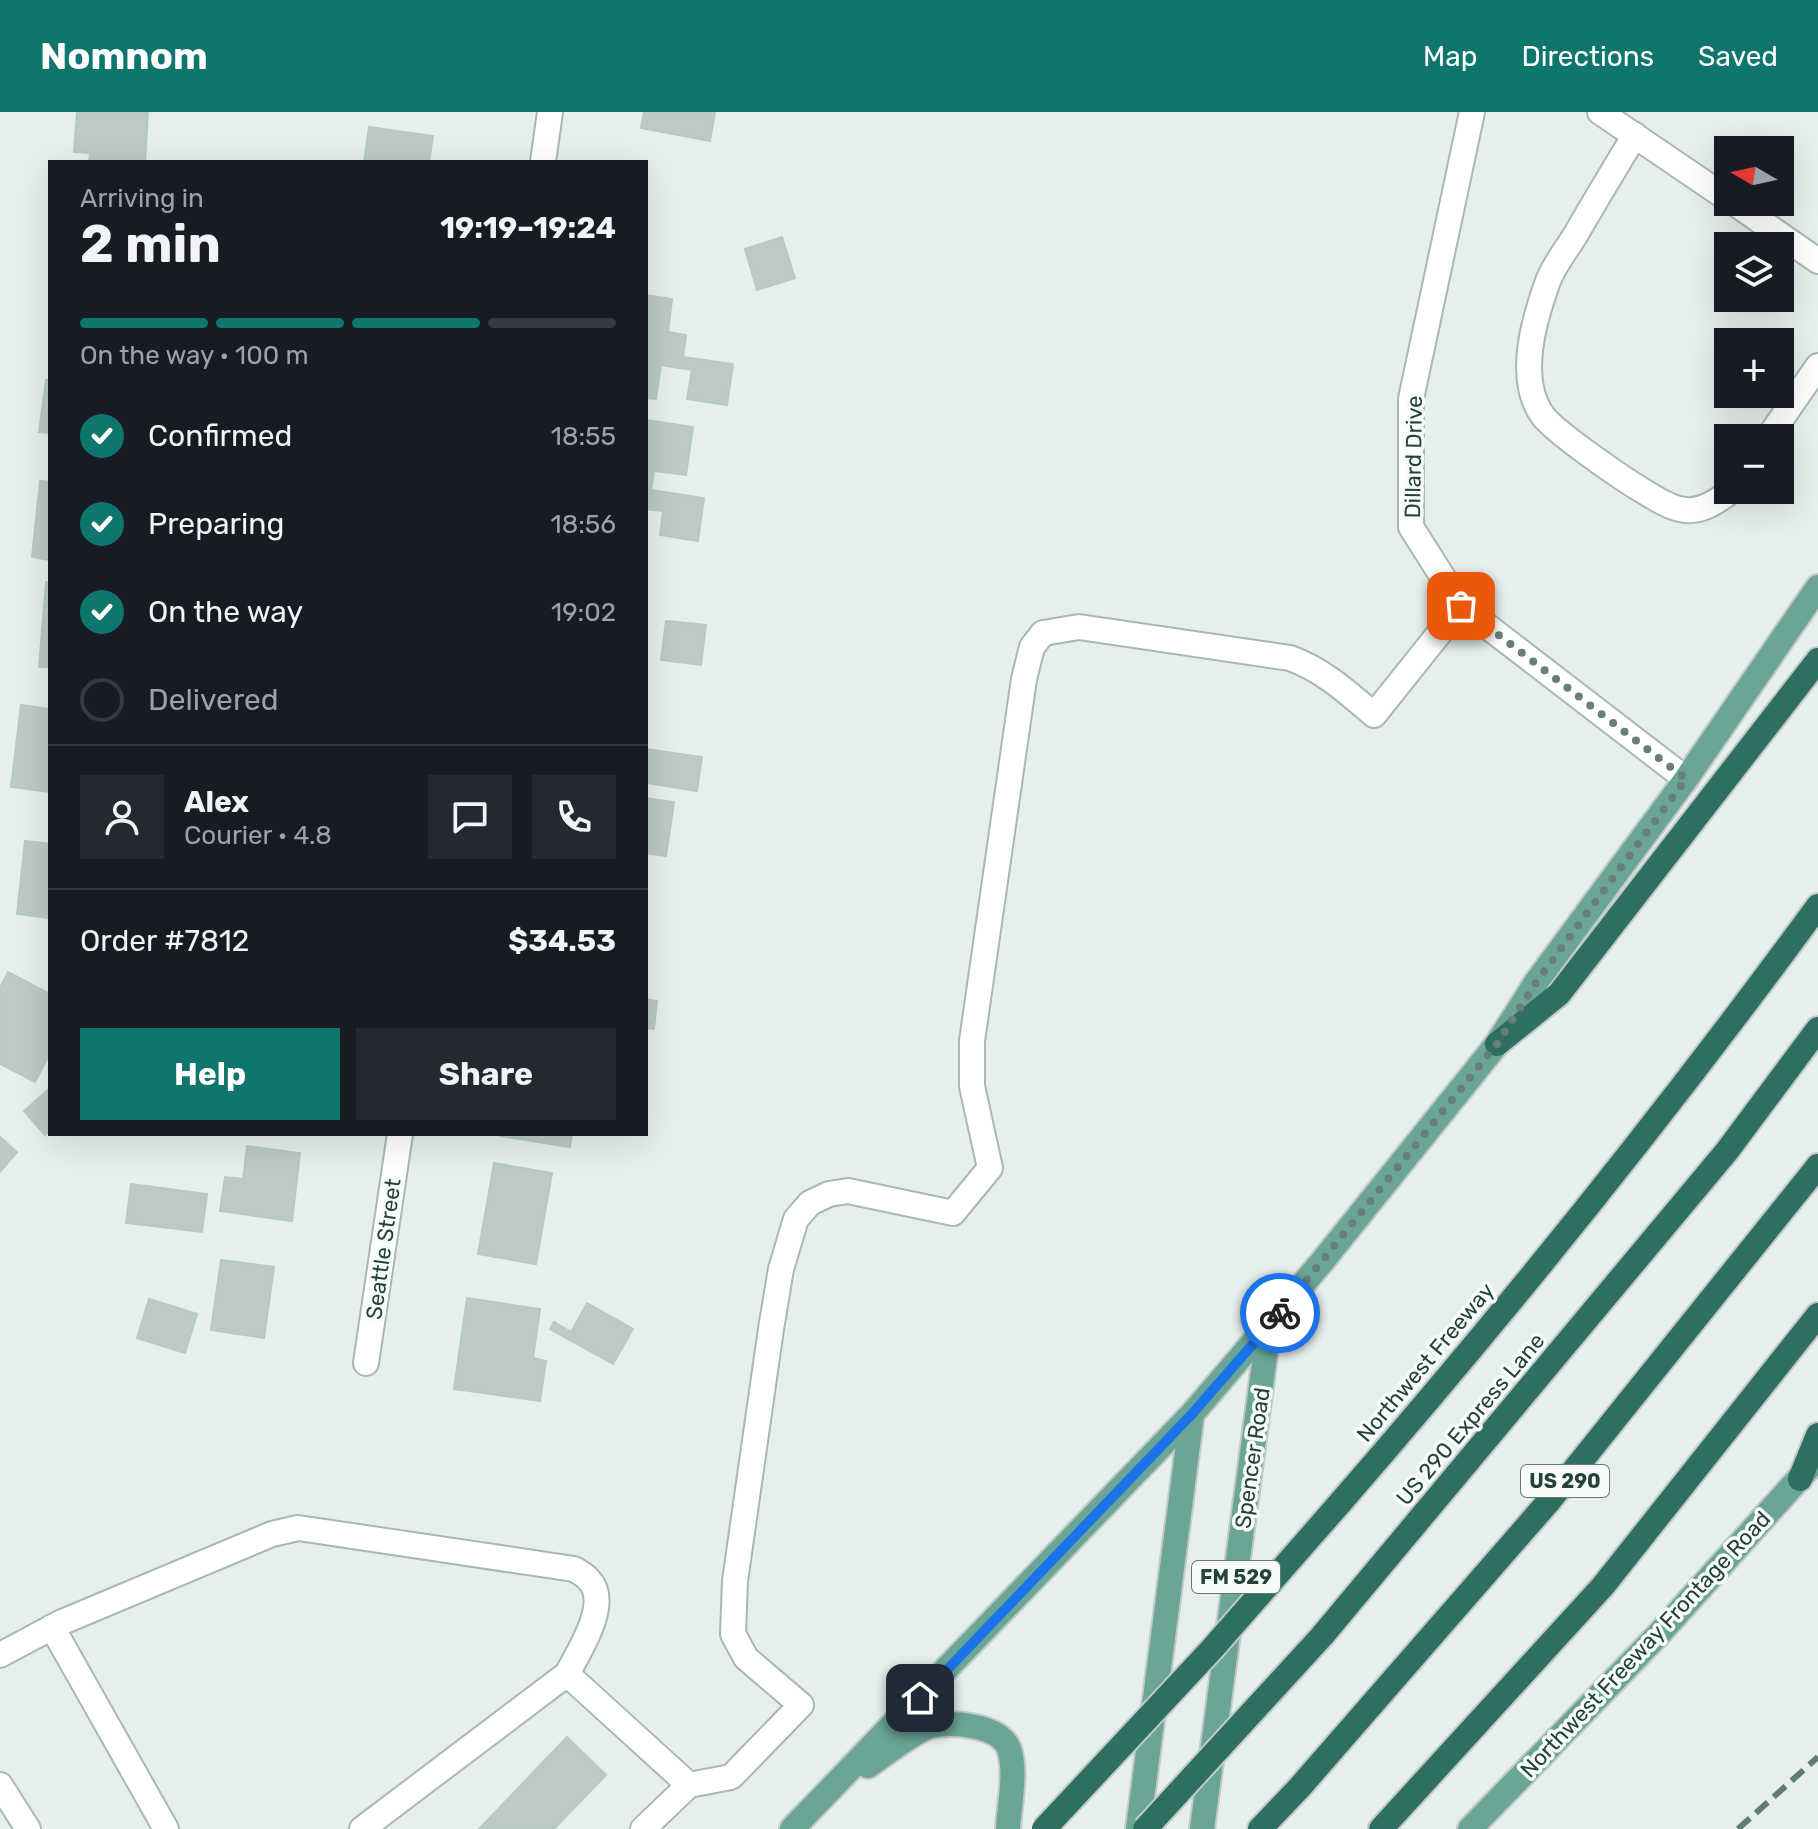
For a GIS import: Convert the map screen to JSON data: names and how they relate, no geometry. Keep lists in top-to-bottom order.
{
  "streets": {
    "highway": ["Northwest Freeway", "US 290 Express Lane", "US 290"],
    "main road": ["Spencer Road", "FM 529", "Northwest Freeway Frontage Road"],
    "street": ["Dillard Drive", "Seattle Street"]
  },
  "north": "left",
  "page": {
    "header": "Nomnom",
    "nav": ["Map", "Directions", "Saved"],
    "map_buttons": ["+", "−"],
    "heading": ["2 min", "Arriving in", "19:19–19:24"],
    "panel": [
      "Alex",
      "Courier · 4.8",
      "Order #7812",
      "$34.53"
    ],
    "bar": "On the way · 100 m",
    "list": [
      ["Confirmed", "18:55"],
      ["Preparing", "18:56"],
      ["On the way", "19:02"],
      "Delivered"
    ],
    "buttons": ["Help", "Share"]
  }
}
